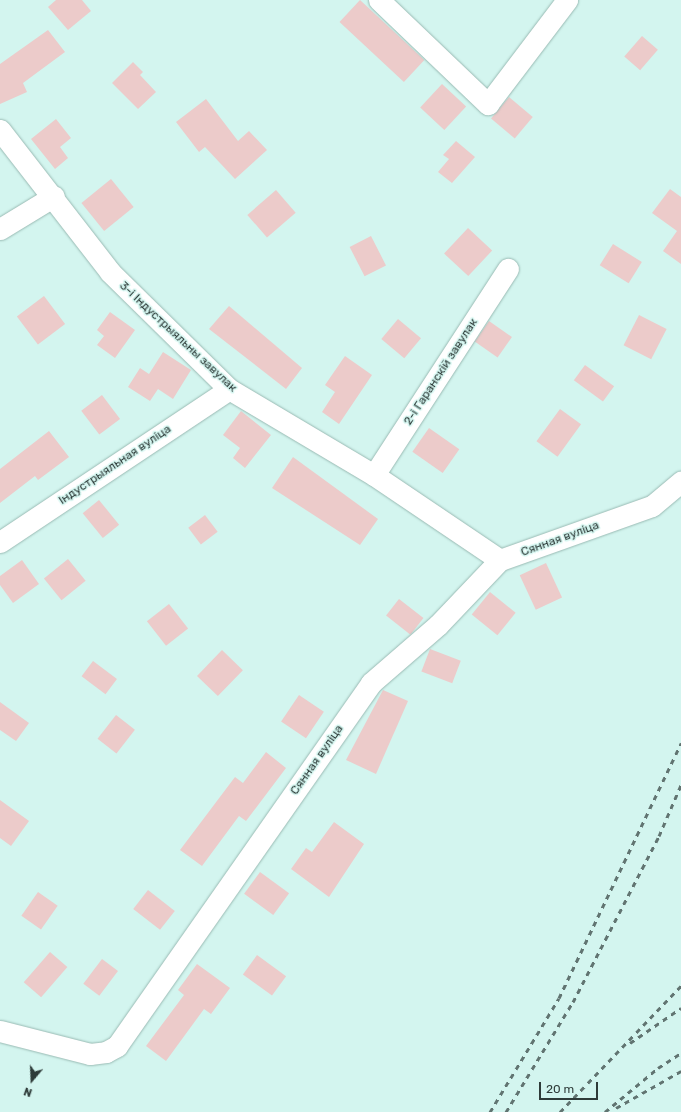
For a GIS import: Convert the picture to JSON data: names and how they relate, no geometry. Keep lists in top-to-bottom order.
{
  "streets": {
    "street": [
      "3-і Індустрыяльны завулак",
      "2-і Гаранскій завулак",
      "Індустрыяльная вуліца",
      "Сянная вуліца"
    ]
  },
  "crossings": [
    ["3-і Індустрыяльны завулак", "2-і Гаранскій завулак"],
    ["3-і Індустрыяльны завулак", "Індустрыяльная вуліца"],
    ["3-і Індустрыяльны завулак", "Сянная вуліца"]
  ],
  "scale_bar": "20 m",
  "north": "bottom"
}
